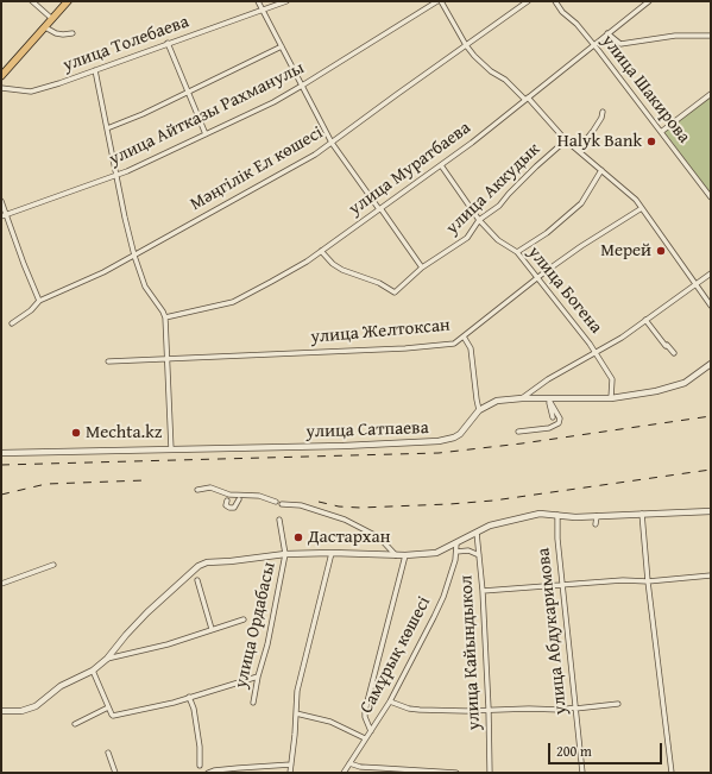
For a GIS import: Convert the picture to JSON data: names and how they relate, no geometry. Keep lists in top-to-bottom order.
{
  "streets": {
    "street": [
      "улица Толебаева",
      "улица Шакирова",
      "улица Айтказы Рахманулы",
      "Мәңгілік Ел көшесі",
      "улица Муратбаева",
      "улица Аккудык",
      "улица Богена",
      "улица Желтоксан",
      "улица Сатпаева",
      "улица Ордабасы",
      "улица Абдукаримова",
      "улица Кайындыкол",
      "Самұрық көшесі"
    ]
  },
  "crossings": [
    ["улица Шакирова", "улица Муратбаева"],
    ["улица Муратбаева", "улица Аккудык"],
    ["улица Муратбаева", "улица Богена"],
    ["улица Аккудык", "улица Богена"],
    ["улица Богена", "улица Желтоксан"],
    ["улица Богена", "улица Сатпаева"]
  ],
  "places": [
    "Halyk Bank",
    "Мерей",
    "Mechta.kz",
    "Дастархан"
  ],
  "scale_bar": "200 m"
}
